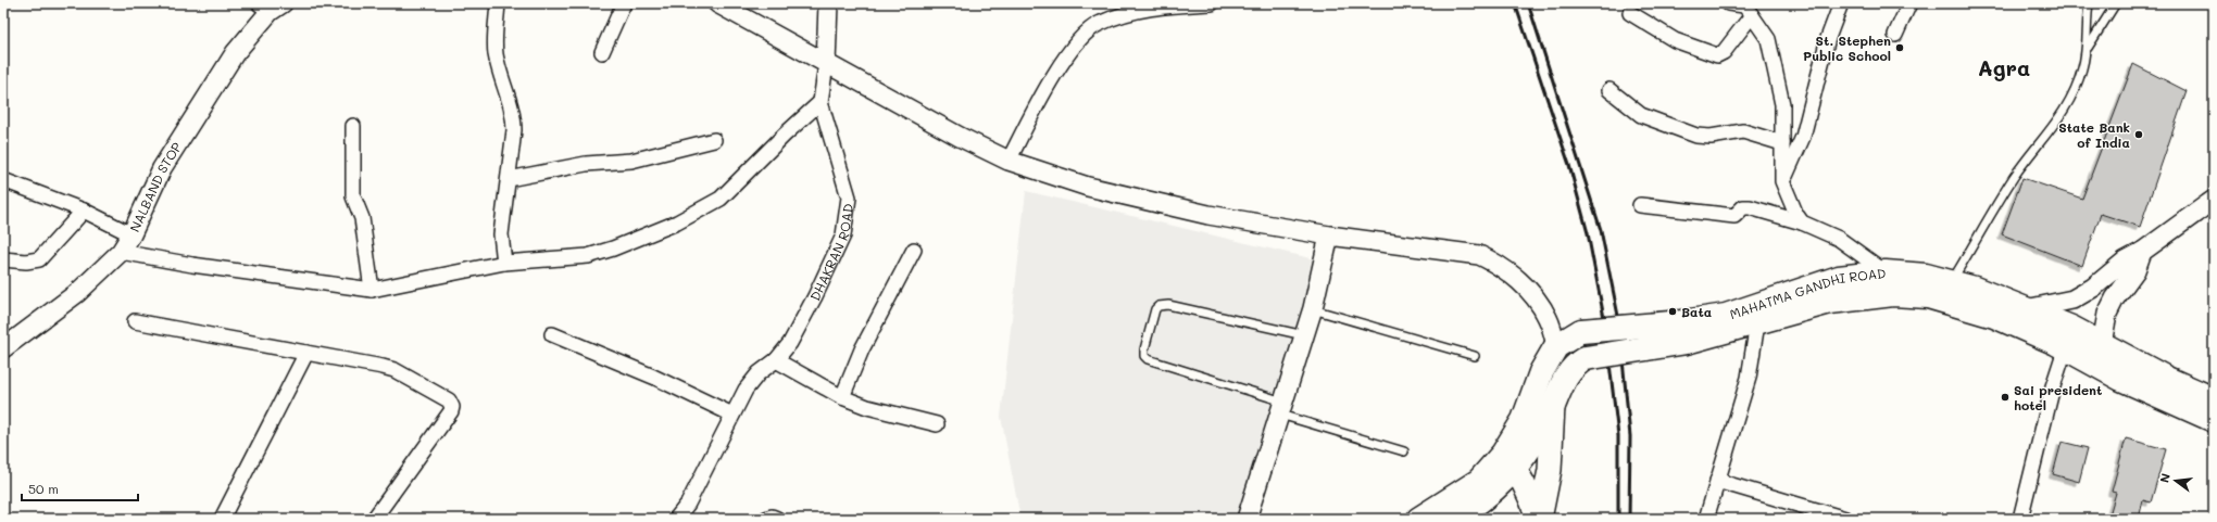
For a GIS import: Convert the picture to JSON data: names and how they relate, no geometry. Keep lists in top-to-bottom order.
{
  "streets": {
    "highway": ["MAHATMA GANDHI ROAD"],
    "street": ["NALBAND STOP", "DHAKRAN ROAD"]
  },
  "districts": ["Agra"],
  "places": [
    "St. Stephen Public School",
    "State Bank of India",
    "Bata",
    "Sai president hotel"
  ],
  "scale_bar": "50 m",
  "north": "left"
}
